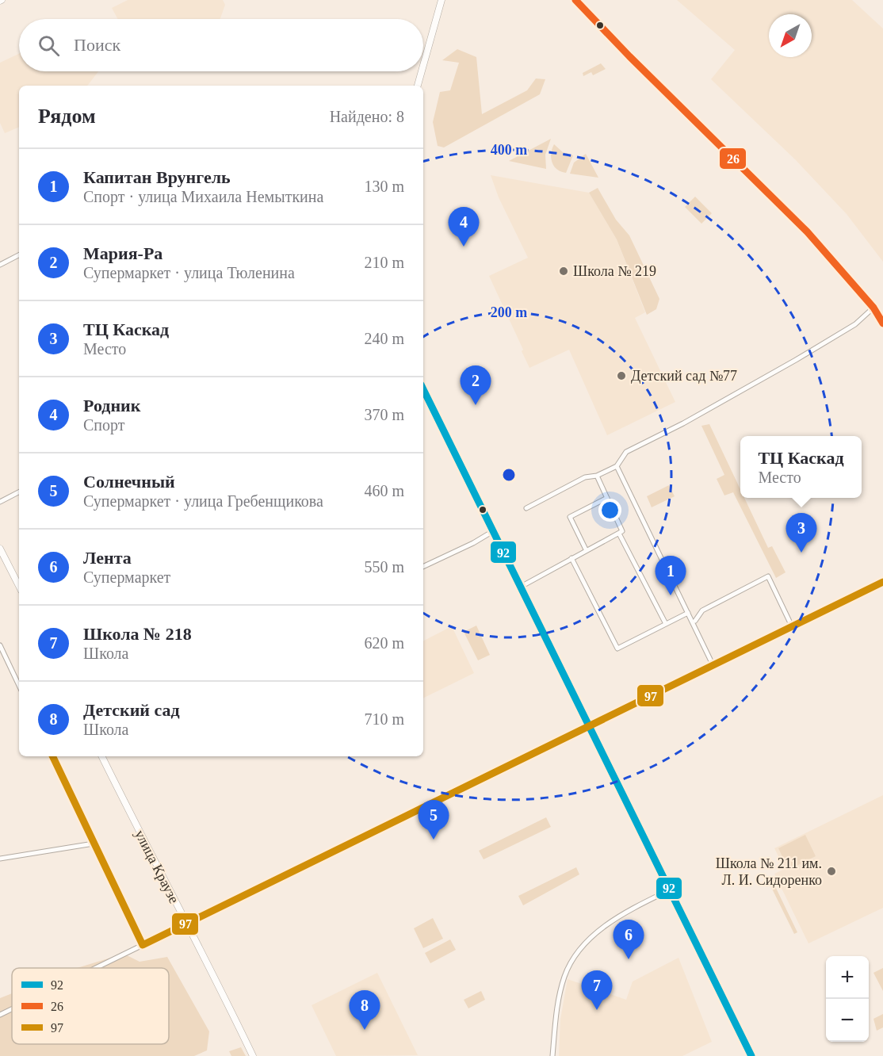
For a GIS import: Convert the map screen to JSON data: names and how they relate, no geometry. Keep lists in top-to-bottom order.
{
  "streets": {
    "street": ["улица Краузе"]
  },
  "places": ["Школа № 219", "Детский сад №77", "Школа № 211 им. Л. И. Сидоренко"],
  "lines": ["transit line 26", "transit line 92", "transit line 97"],
  "legend": ["92", "26", "97"],
  "north": "bottom left",
  "page": {
    "search": "Поиск",
    "heading": ["Рядом", "Найдено: 8"],
    "list": [
      {
        "mark": "1",
        "name": "Капитан Врунгель",
        "note": "Спорт · улица Михаила Немыткина",
        "value": "130 m"
      },
      {
        "mark": "2",
        "name": "Мария-Ра",
        "note": "Супермаркет · улица Тюленина",
        "value": "210 m"
      },
      {
        "mark": "3",
        "name": "ТЦ Каскад",
        "note": "Место",
        "value": "240 m"
      },
      {
        "mark": "4",
        "name": "Родник",
        "note": "Спорт",
        "value": "370 m"
      },
      {
        "mark": "5",
        "name": "Солнечный",
        "note": "Супермаркет · улица Гребенщикова",
        "value": "460 m"
      },
      {
        "mark": "6",
        "name": "Лента",
        "note": "Супермаркет",
        "value": "550 m"
      },
      {
        "mark": "7",
        "name": "Школа № 218",
        "note": "Школа",
        "value": "620 m"
      },
      {
        "mark": "8",
        "name": "Детский сад",
        "note": "Школа",
        "value": "710 m"
      }
    ],
    "pins": [
      "4",
      "2",
      "3",
      "1",
      "5",
      "6",
      "7",
      "8"
    ],
    "popup": ["ТЦ Каскад", "Место"],
    "map_buttons": ["+", "−"]
  },
  "rings": ["400 m", "200 m"]
}
